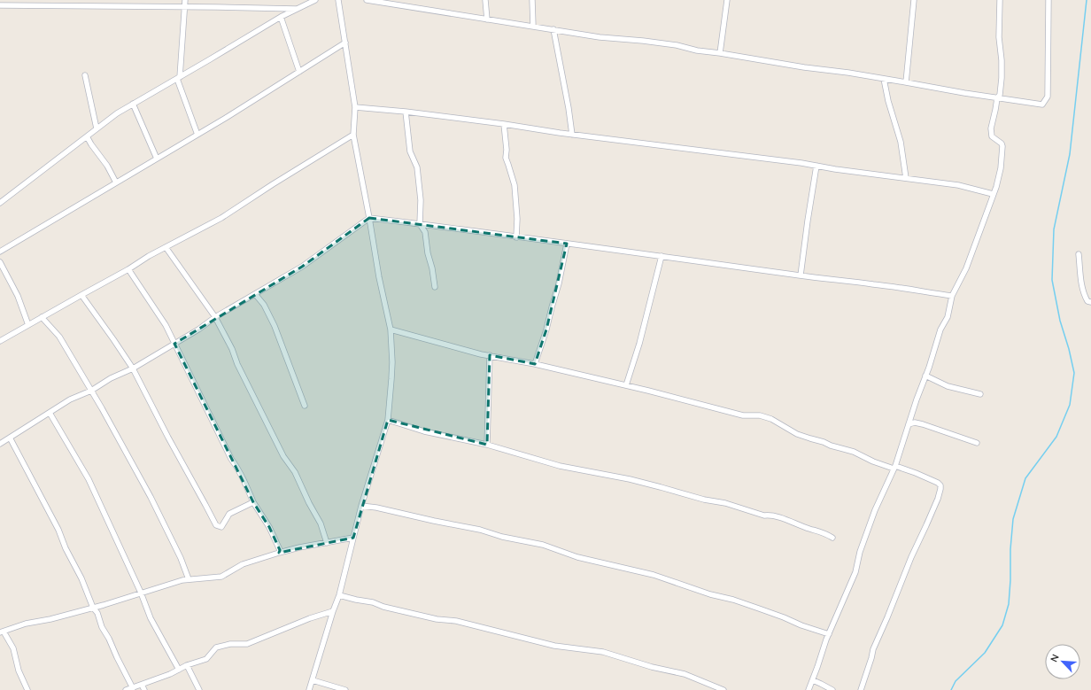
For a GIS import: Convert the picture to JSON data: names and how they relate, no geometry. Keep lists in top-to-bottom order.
{
  "north": "top left"
}
